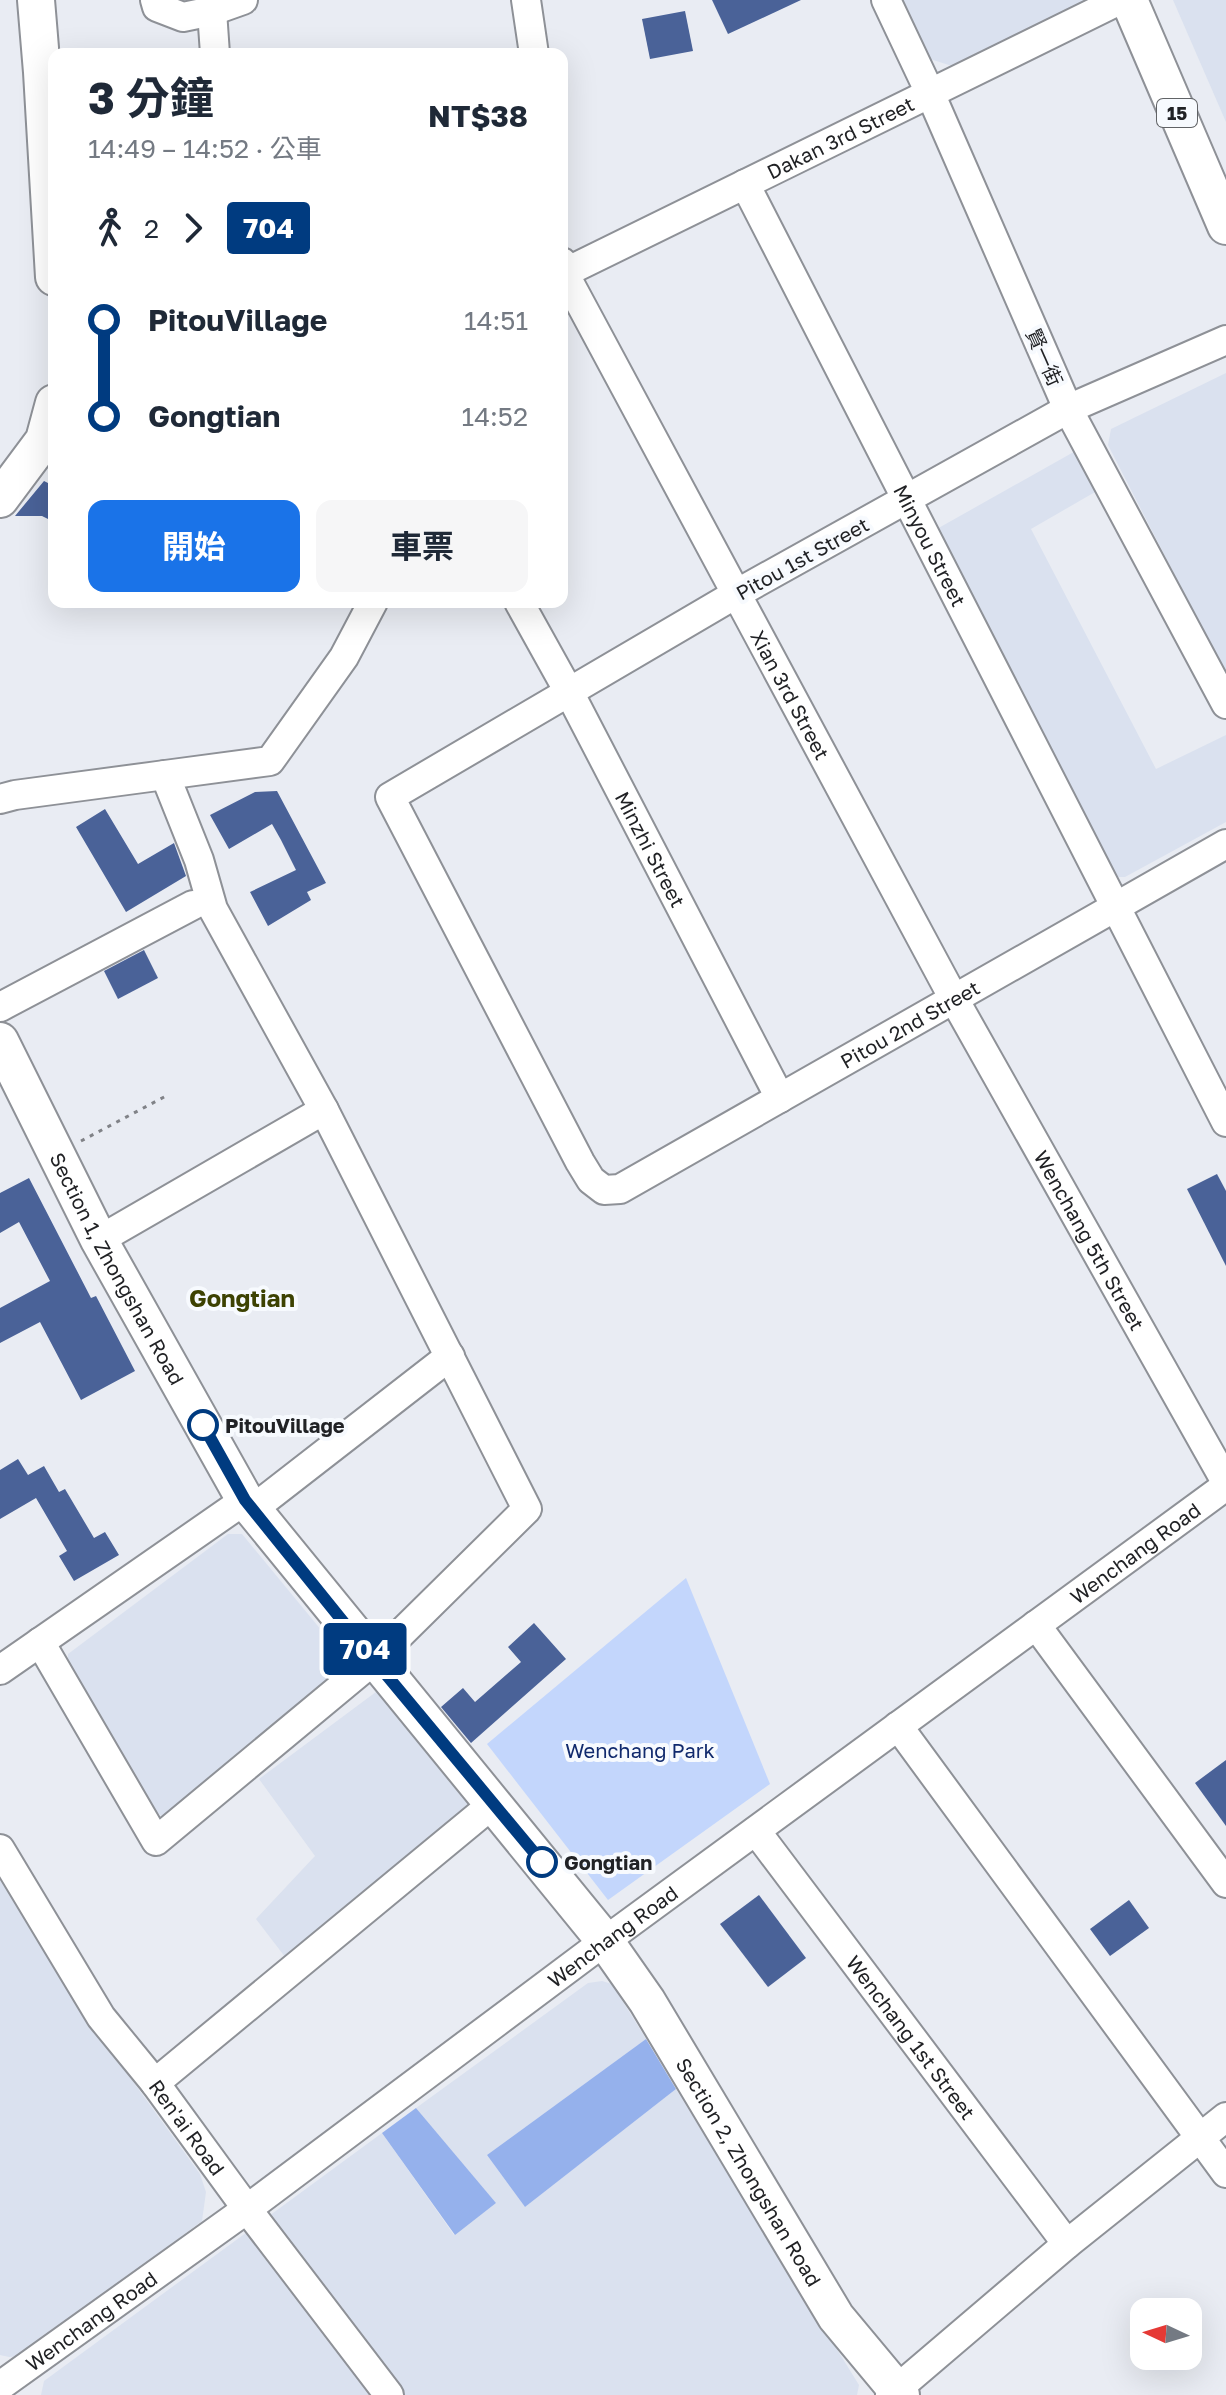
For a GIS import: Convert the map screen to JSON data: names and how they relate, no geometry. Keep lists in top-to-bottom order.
{
  "streets": {
    "main road": ["15", "Section 1, Zhongshan Road", "Section 2, Zhongshan Road"],
    "street": [
      "Dakan 3rd Street",
      "賢一街",
      "Minyou Street",
      "Pitou 1st Street",
      "Xian 3rd Street",
      "Minzhi Street",
      "Pitou 2nd Street",
      "Wenchang 5th Street",
      "Wenchang Road",
      "Wenchang 1st Street",
      "Ren'ai Road"
    ]
  },
  "crossings": [
    ["Dakan 3rd Street", "賢一街"],
    ["Dakan 3rd Street", "Minyou Street"],
    ["賢一街", "Pitou 1st Street"],
    ["Minyou Street", "Pitou 1st Street"],
    ["Minyou Street", "Pitou 2nd Street"],
    ["Pitou 1st Street", "Xian 3rd Street"],
    ["Pitou 1st Street", "Minzhi Street"],
    ["Pitou 1st Street", "Pitou 2nd Street"],
    ["Xian 3rd Street", "Pitou 2nd Street"],
    ["Xian 3rd Street", "Wenchang 5th Street"],
    ["Minzhi Street", "Pitou 2nd Street"],
    ["Pitou 2nd Street", "Wenchang 5th Street"],
    ["Wenchang 5th Street", "Wenchang Road"],
    ["Section 1, Zhongshan Road", "Wenchang Road"],
    ["Section 1, Zhongshan Road", "Section 2, Zhongshan Road"],
    ["Wenchang Road", "Wenchang 1st Street"],
    ["Wenchang Road", "Ren'ai Road"],
    ["Wenchang Road", "Section 2, Zhongshan Road"]
  ],
  "districts": ["Gongtian"],
  "parks": ["Wenchang Park"],
  "places": ["PitouVillage", "Gongtian"],
  "lines": ["bus line 704"],
  "north": "left",
  "page": {
    "on_map": "704",
    "heading": ["3 分鐘", "14:49 – 14:52 · 公車", "NT$38"],
    "legs": ["2", "704"],
    "list": [
      {
        "name": "PitouVillage",
        "value": "14:51"
      },
      {
        "name": "Gongtian",
        "value": "14:52"
      }
    ],
    "buttons": ["開始", "車票"]
  }
}
